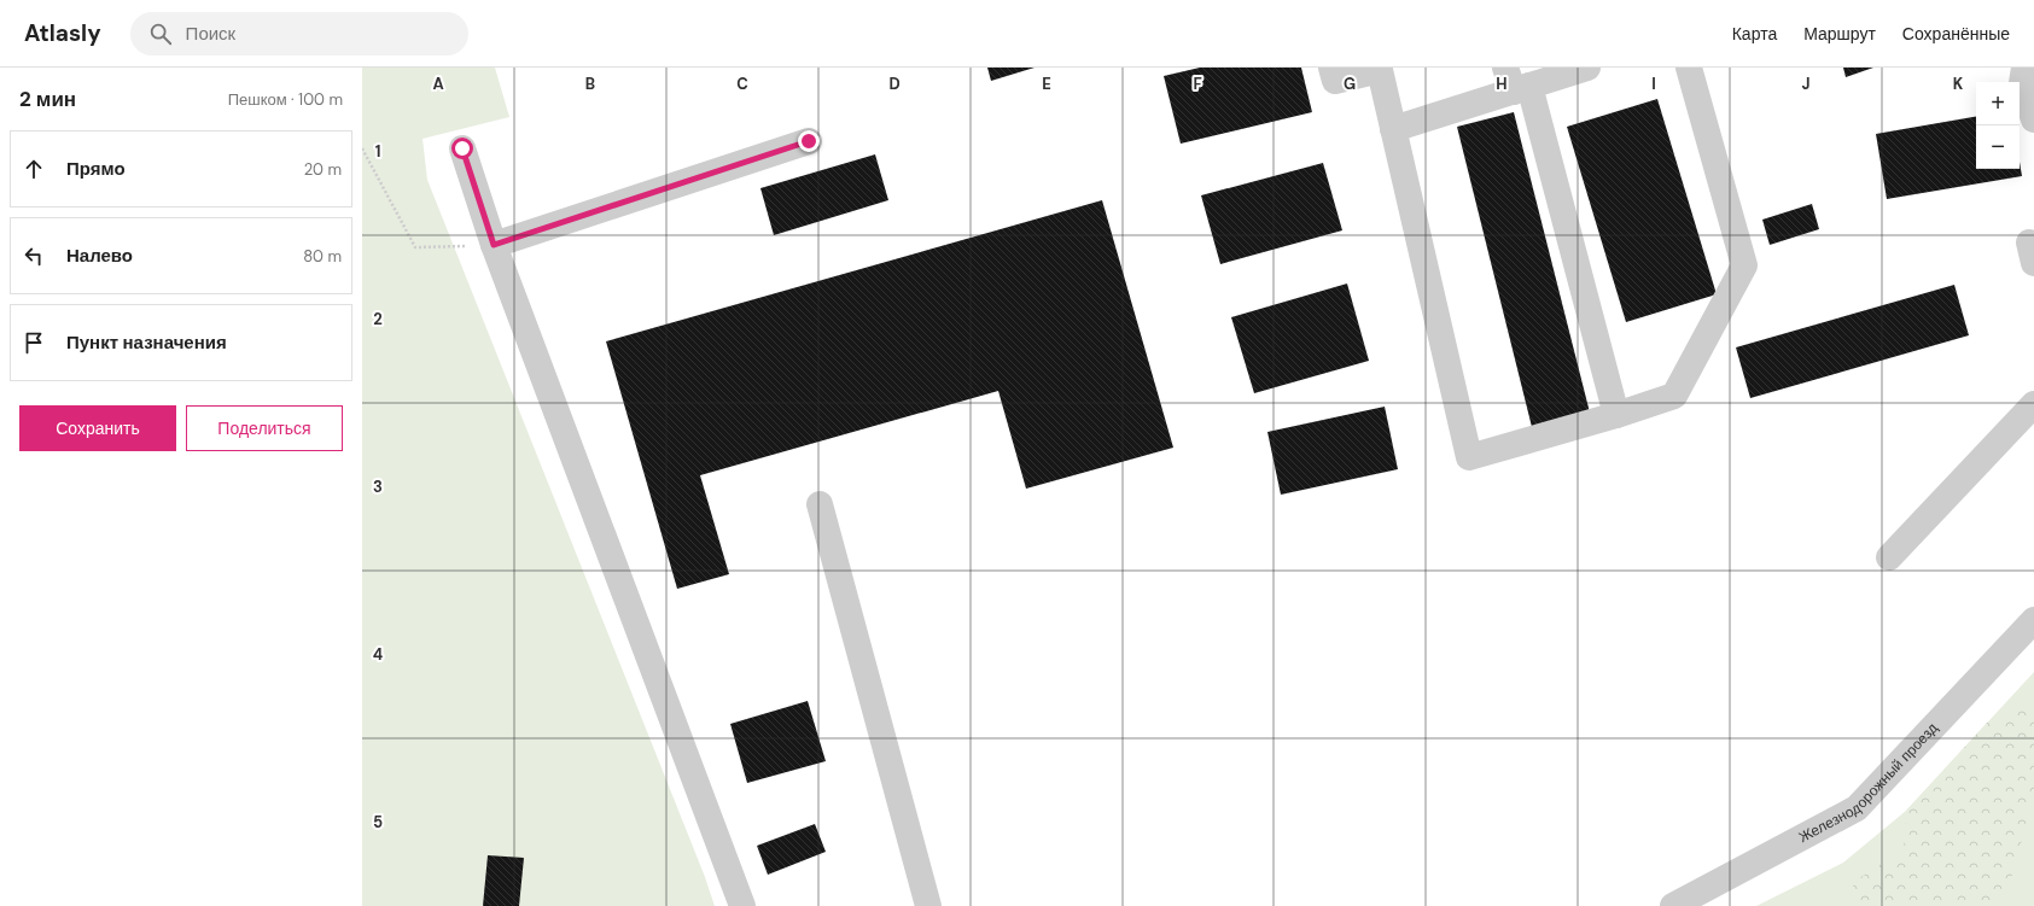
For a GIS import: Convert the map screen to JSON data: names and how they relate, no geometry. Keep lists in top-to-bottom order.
{
  "streets": {
    "street": ["Железнодорожный проезд"]
  },
  "page": {
    "header": "Atlasly",
    "search": "Поиск",
    "nav": ["Карта", "Маршрут", "Сохранённые"],
    "heading": ["2 мин", "Пешком · 100 m"],
    "map_buttons": ["+", "−"],
    "list": [
      ["Прямо", "20 m"],
      ["Налево", "80 m"],
      "Пункт назначения"
    ],
    "buttons": ["Сохранить", "Поделиться"]
  },
  "grid": {
    "columns": [
      "A",
      "B",
      "C",
      "D",
      "E",
      "F",
      "G",
      "H",
      "I",
      "J",
      "K"
    ],
    "rows": [
      "1",
      "2",
      "3",
      "4",
      "5"
    ]
  }
}
